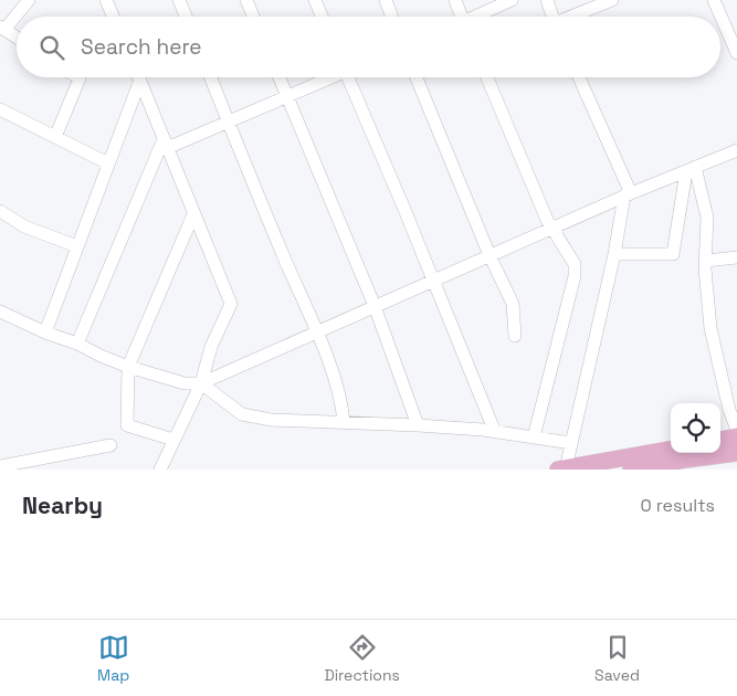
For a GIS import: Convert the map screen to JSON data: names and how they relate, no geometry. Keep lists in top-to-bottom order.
{
  "page": {
    "search": "Search here",
    "heading": ["Nearby", "0 results"],
    "nav": ["Map", "Directions", "Saved"]
  }
}
